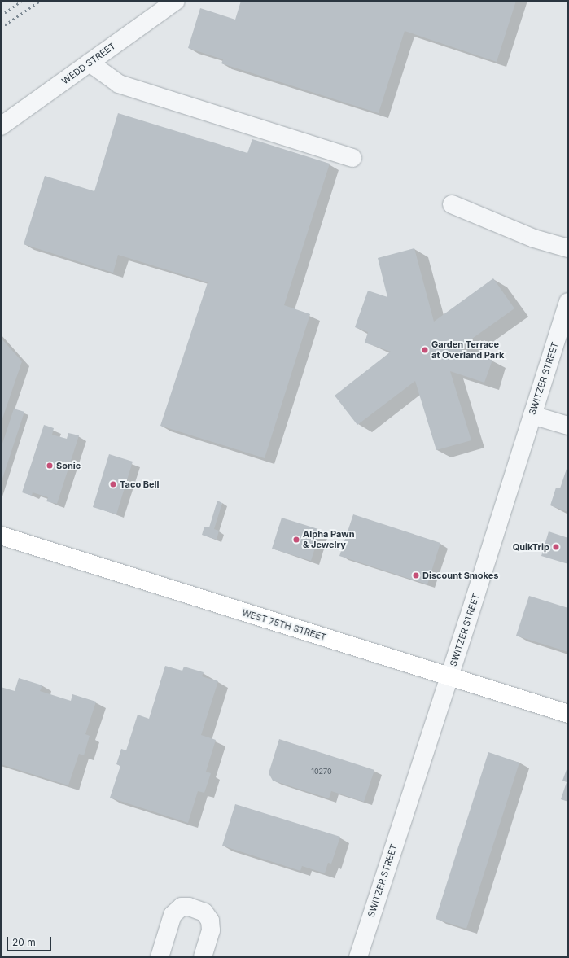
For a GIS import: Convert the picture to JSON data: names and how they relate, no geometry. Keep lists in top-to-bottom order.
{
  "streets": {
    "main road": ["WEST 75TH STREET"],
    "street": ["WEDD STREET", "SWITZER STREET"]
  },
  "crossings": [
    ["SWITZER STREET", "WEST 75TH STREET"]
  ],
  "places": [
    "Garden Terrace at Overland Park",
    "Sonic",
    "Taco Bell",
    "Alpha Pawn & Jewelry",
    "QuikTrip",
    "Discount Smokes"
  ],
  "house_numbers": ["10270"],
  "scale_bar": "20 m"
}
